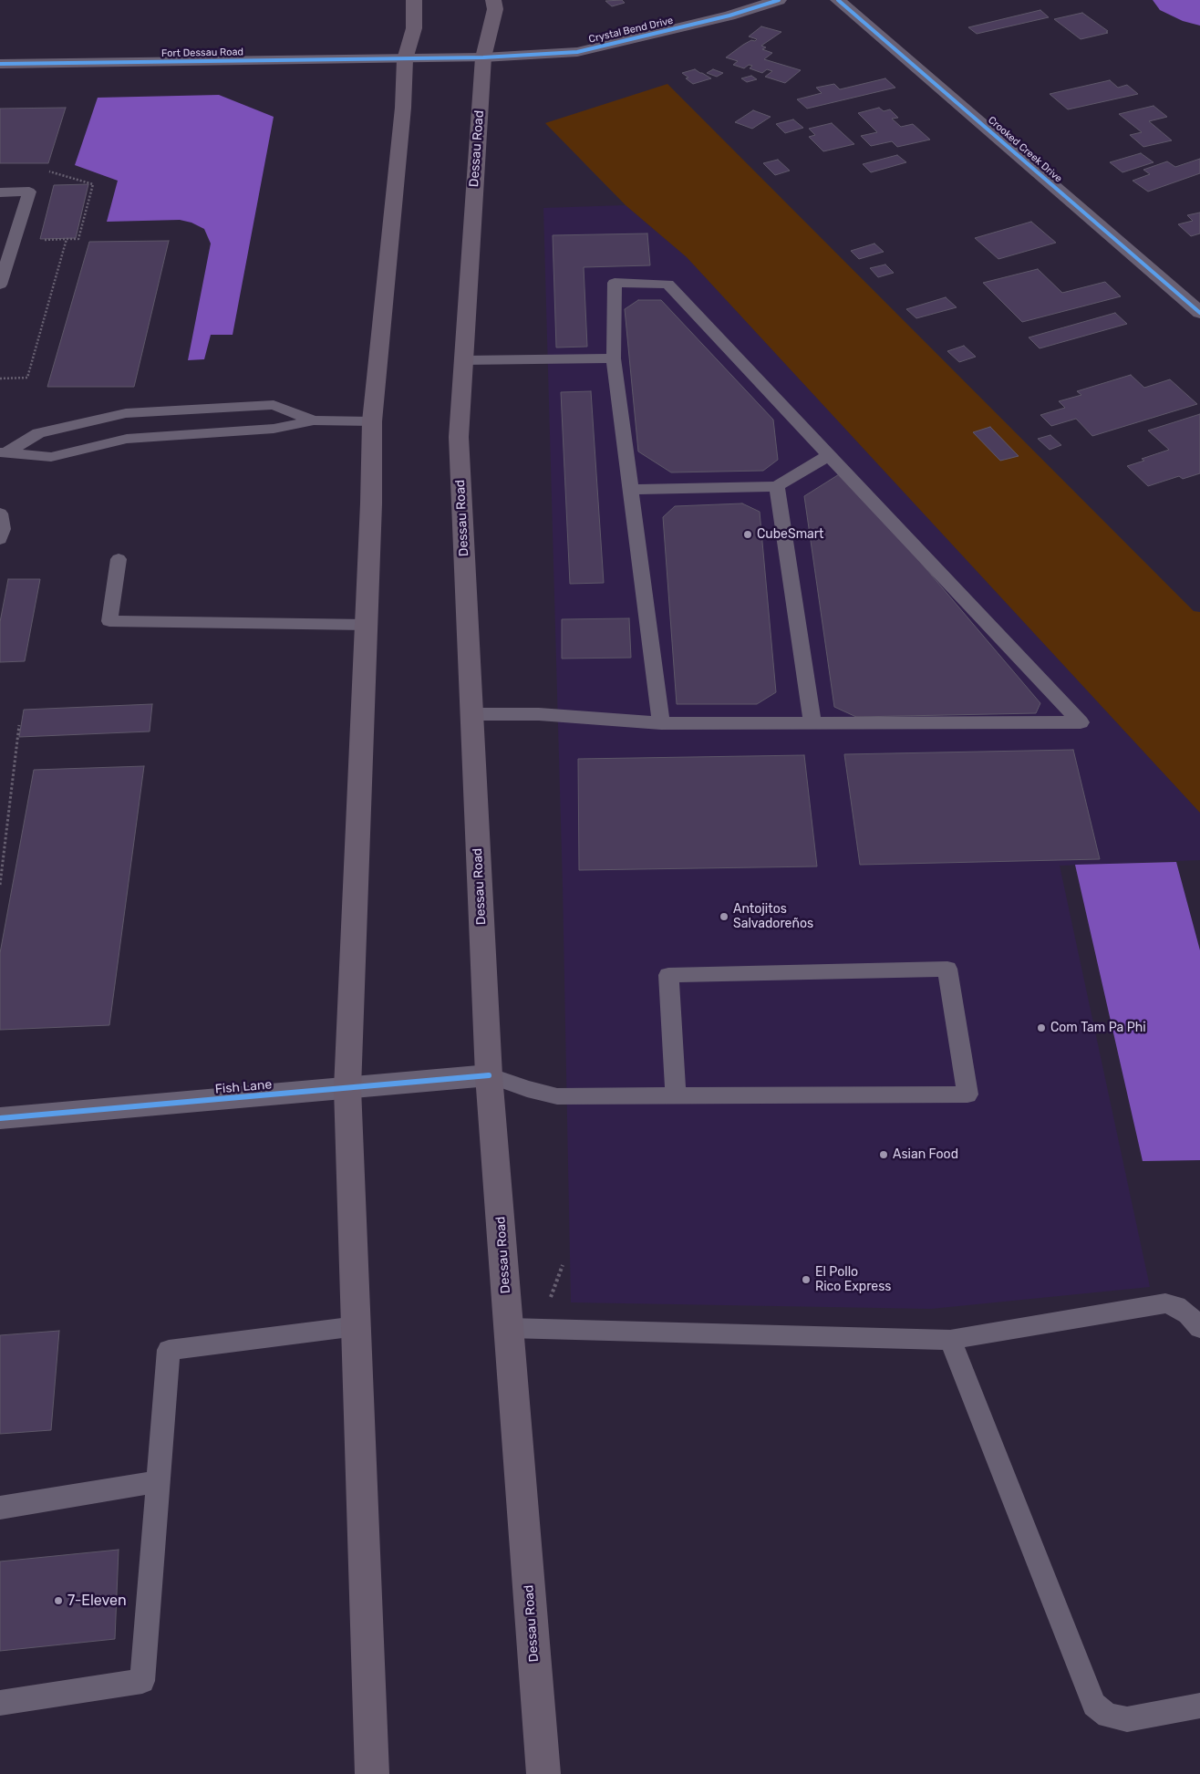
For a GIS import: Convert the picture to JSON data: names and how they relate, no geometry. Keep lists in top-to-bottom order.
{
  "streets": {
    "main road": ["Dessau Road"],
    "street": [
      "Crystal Bend Drive",
      "Fort Dessau Road",
      "Crooked Creek Drive",
      "Fish Lane"
    ]
  },
  "crossings": [
    ["Crystal Bend Drive", "Fort Dessau Road"],
    ["Crystal Bend Drive", "Dessau Road"],
    ["Dessau Road", "Fish Lane"]
  ],
  "places": [
    "CubeSmart",
    "Antojitos Salvadoreños",
    "Com Tam Pa Phi",
    "Asian Food",
    "El Pollo Rico Express",
    "7-Eleven"
  ]
}
